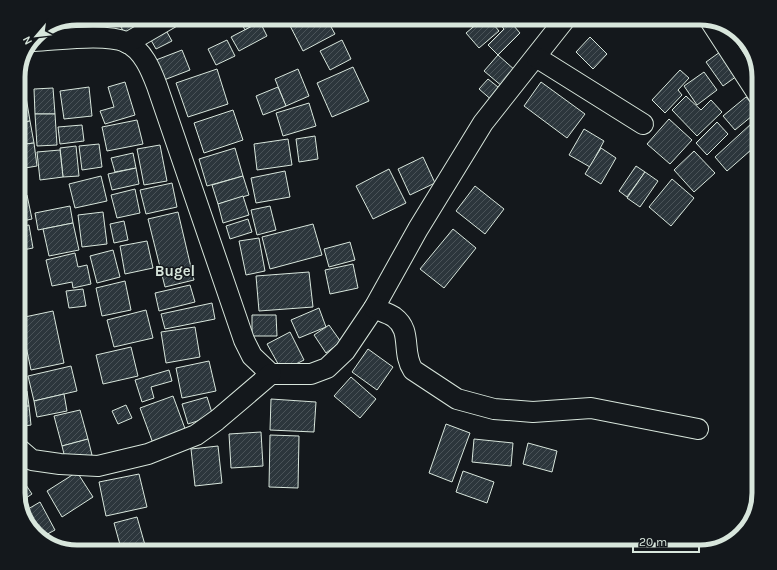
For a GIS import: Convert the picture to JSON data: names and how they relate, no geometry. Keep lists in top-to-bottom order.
{
  "districts": ["Bugel"],
  "scale_bar": "20 m",
  "north": "bottom left"
}
